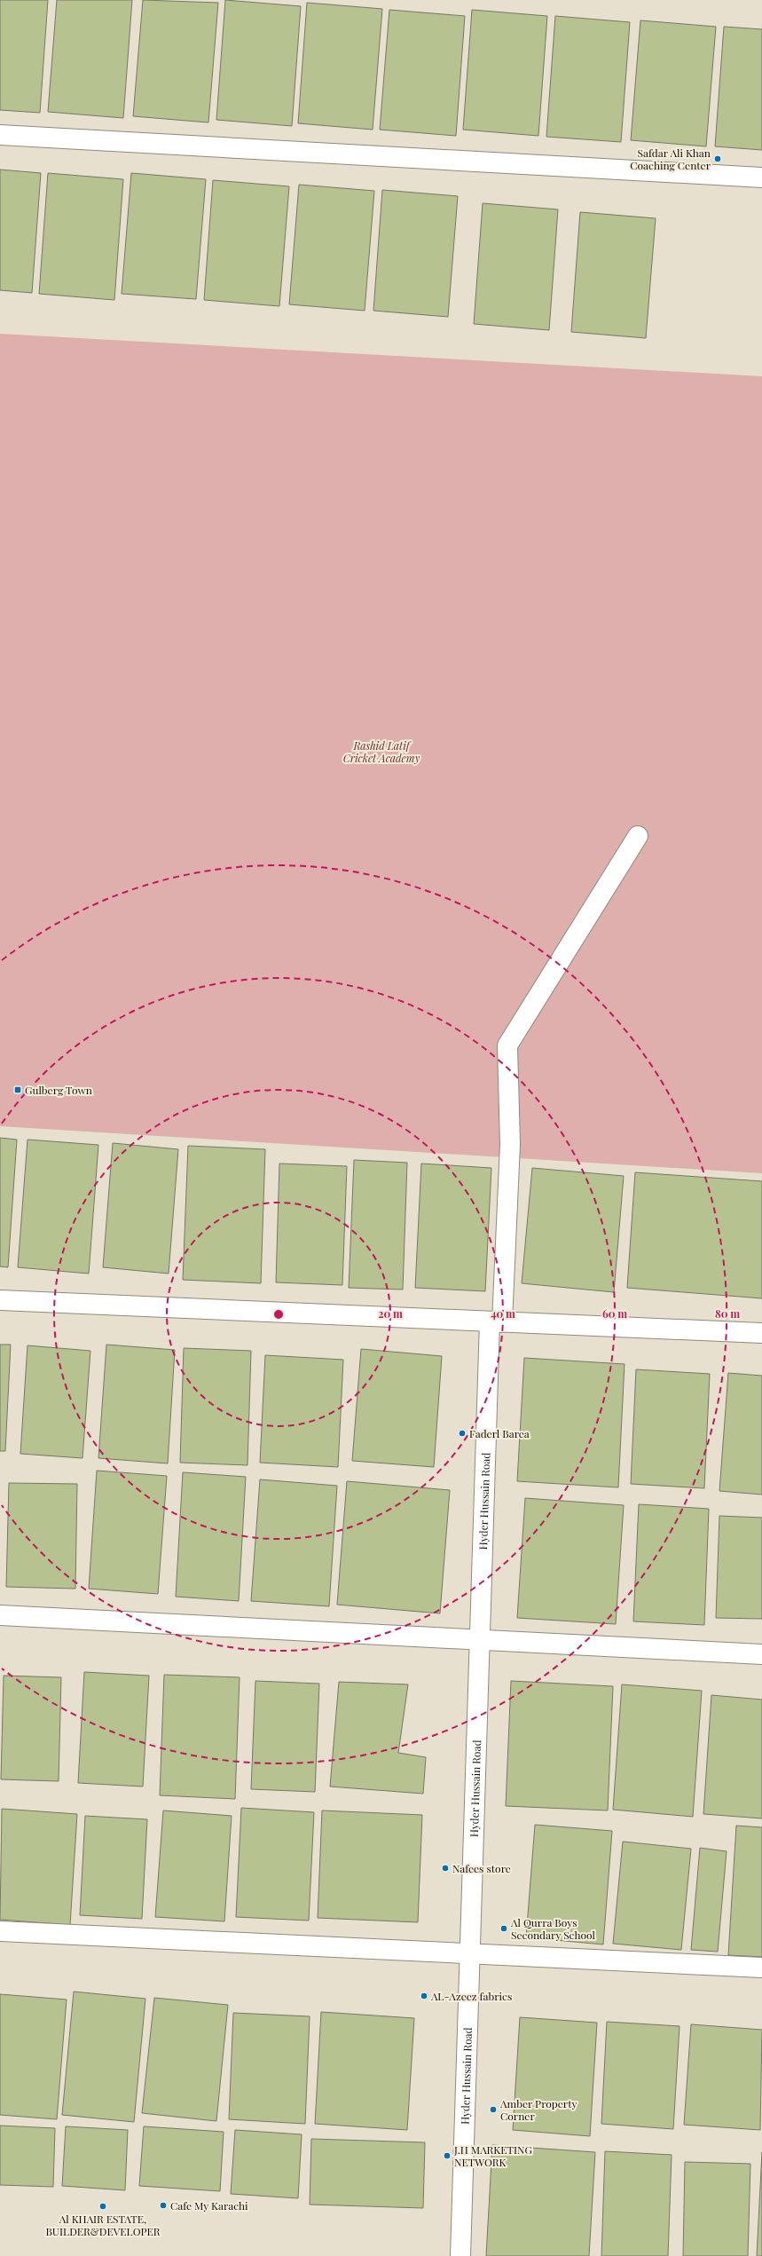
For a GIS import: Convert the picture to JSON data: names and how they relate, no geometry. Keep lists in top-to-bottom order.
{
  "streets": {
    "street": ["Hyder Hussain Road"]
  },
  "parks": ["Rashid Latif Cricket Academy"],
  "places": {
    "other": [
      "Safdar Ali Khan Coaching Center",
      "Faderl Barea",
      "Nafees store",
      "Al Qurra Boys Secondary School",
      "AL-Azeez fabrics",
      "Amber Property Corner",
      "J.H MARKETING NETWORK",
      "Cafe My Karachi",
      "Al KHAIR ESTATE, BUILDER&DEVELOPER"
    ],
    "transit": ["Gulberg Town"]
  },
  "rings": [
    "20 m",
    "40 m",
    "60 m",
    "80 m"
  ]
}
